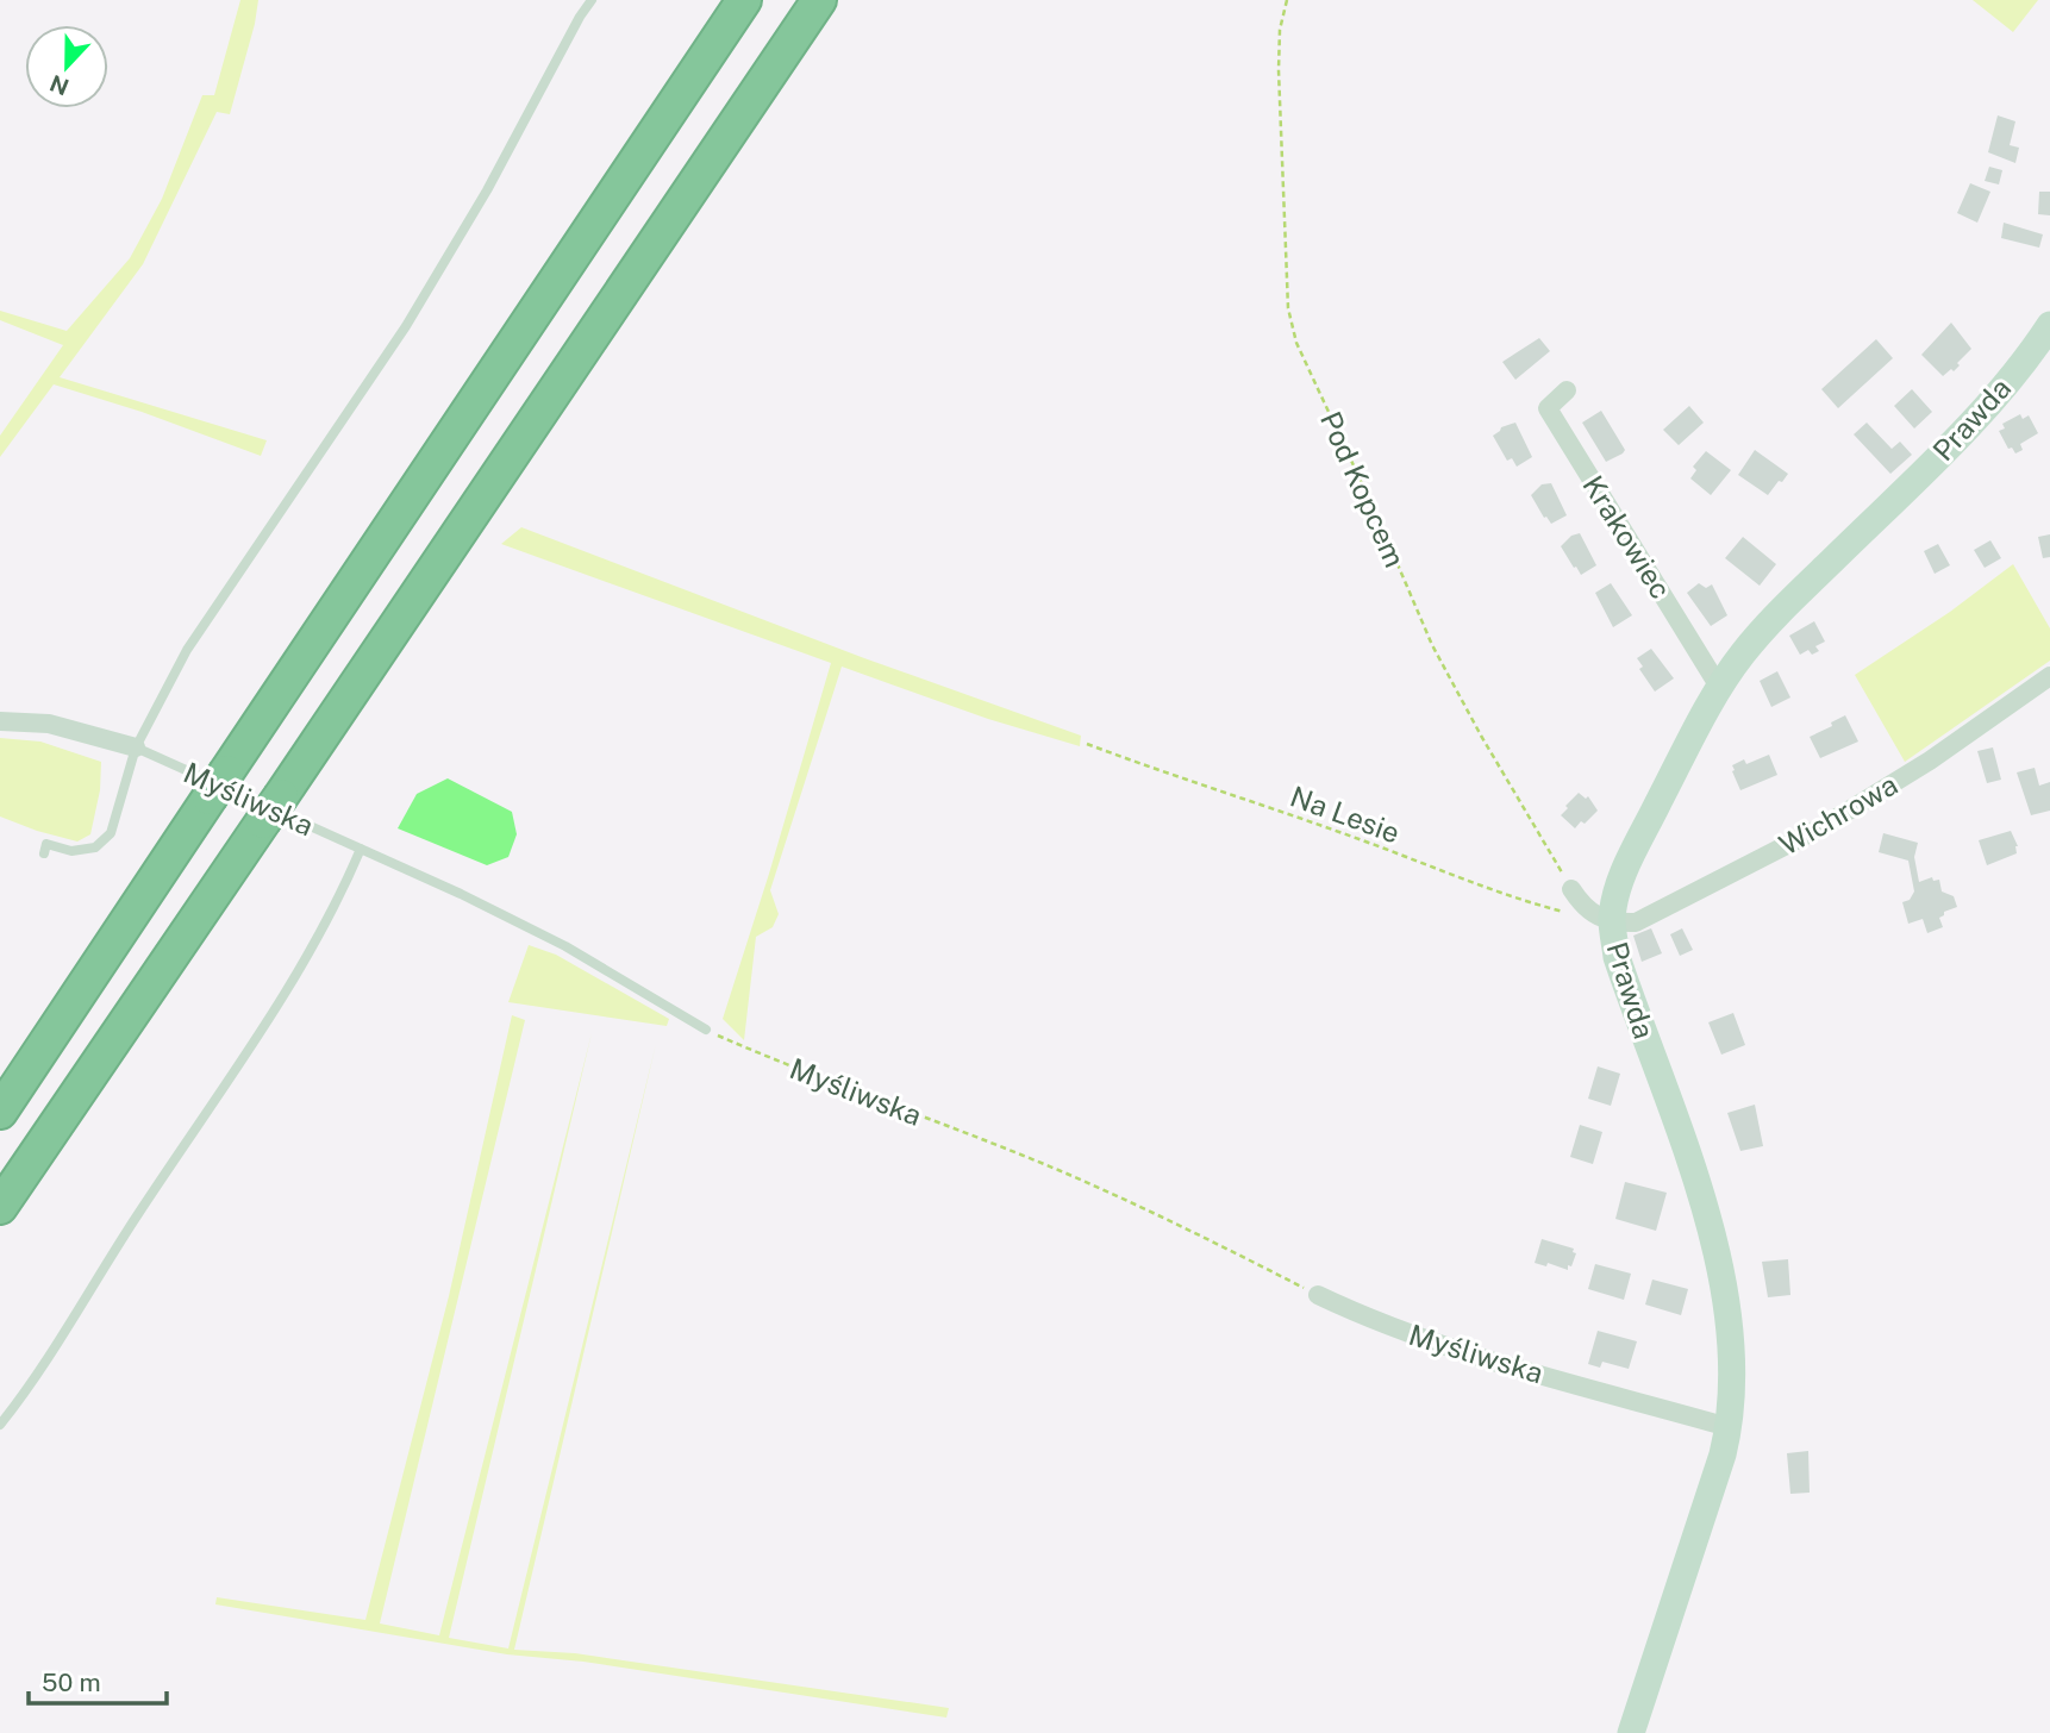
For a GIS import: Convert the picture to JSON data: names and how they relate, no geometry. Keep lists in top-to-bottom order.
{
  "streets": {
    "street": [
      "Prawda",
      "Krakowiec",
      "Myśliwska",
      "Wichrowa"
    ],
    "path": ["Pod Kopcem", "Na Lesie"]
  },
  "crossings": [
    ["Prawda", "Krakowiec"],
    ["Prawda", "Myśliwska"],
    ["Prawda", "Na Lesie"],
    ["Prawda", "Wichrowa"],
    ["Na Lesie", "Wichrowa"]
  ],
  "scale_bar": "50 m",
  "north": "bottom"
}
